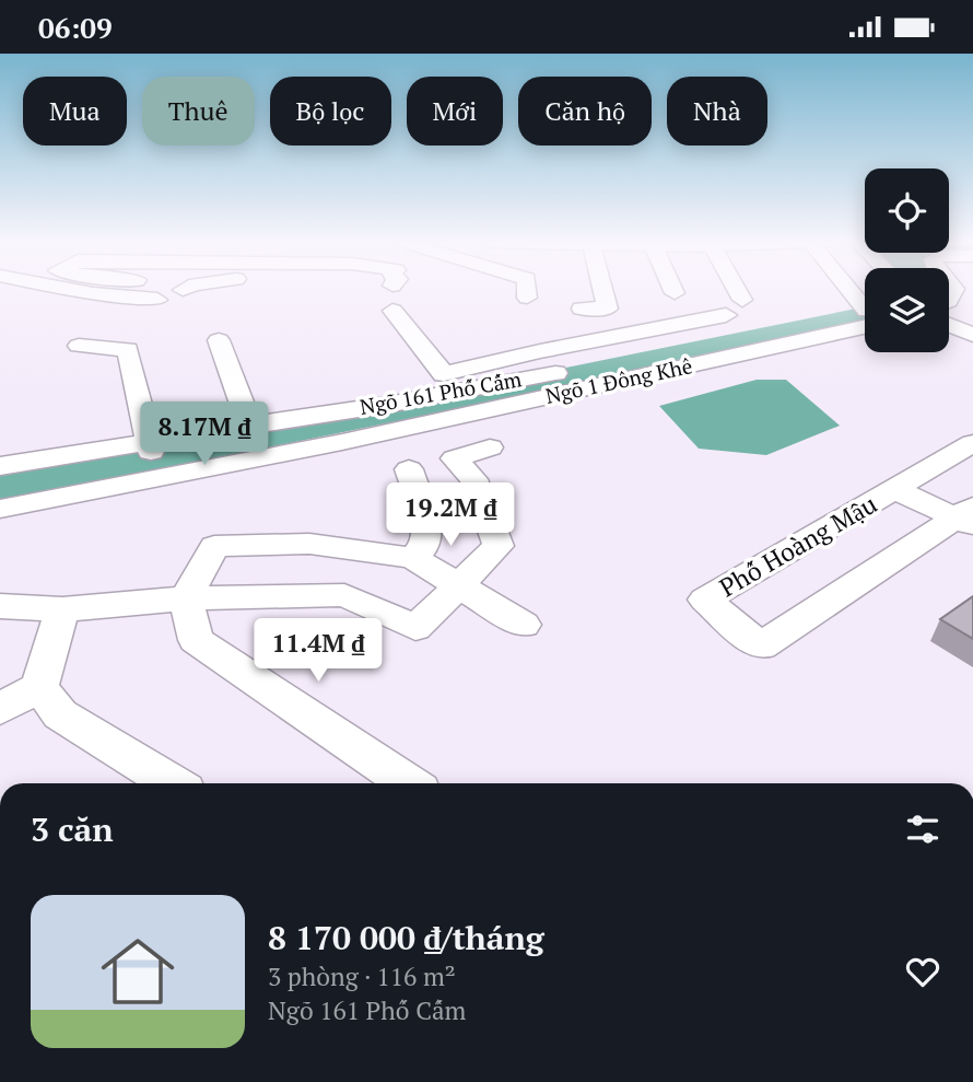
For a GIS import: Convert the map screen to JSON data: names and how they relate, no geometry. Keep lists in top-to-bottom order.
{
  "streets": {
    "street": ["Ngõ 1 Đông Khê", "Ngõ 161 Phố Cấm", "Phố Hoàng Mậu"]
  },
  "page": {
    "status": "06:09",
    "chip": [
      "Mua",
      "Thuê",
      "Bộ lọc",
      "Mới",
      "Căn hộ",
      "Nhà"
    ],
    "price": ["8.17M ₫", "19.2M ₫", "11.4M ₫"],
    "heading": "3 căn",
    "list": [
      {
        "name": "8 170 000 ₫/tháng",
        "note": "3 phòng · 116 m² · Ngõ 161 Phố Cấm"
      }
    ]
  }
}
